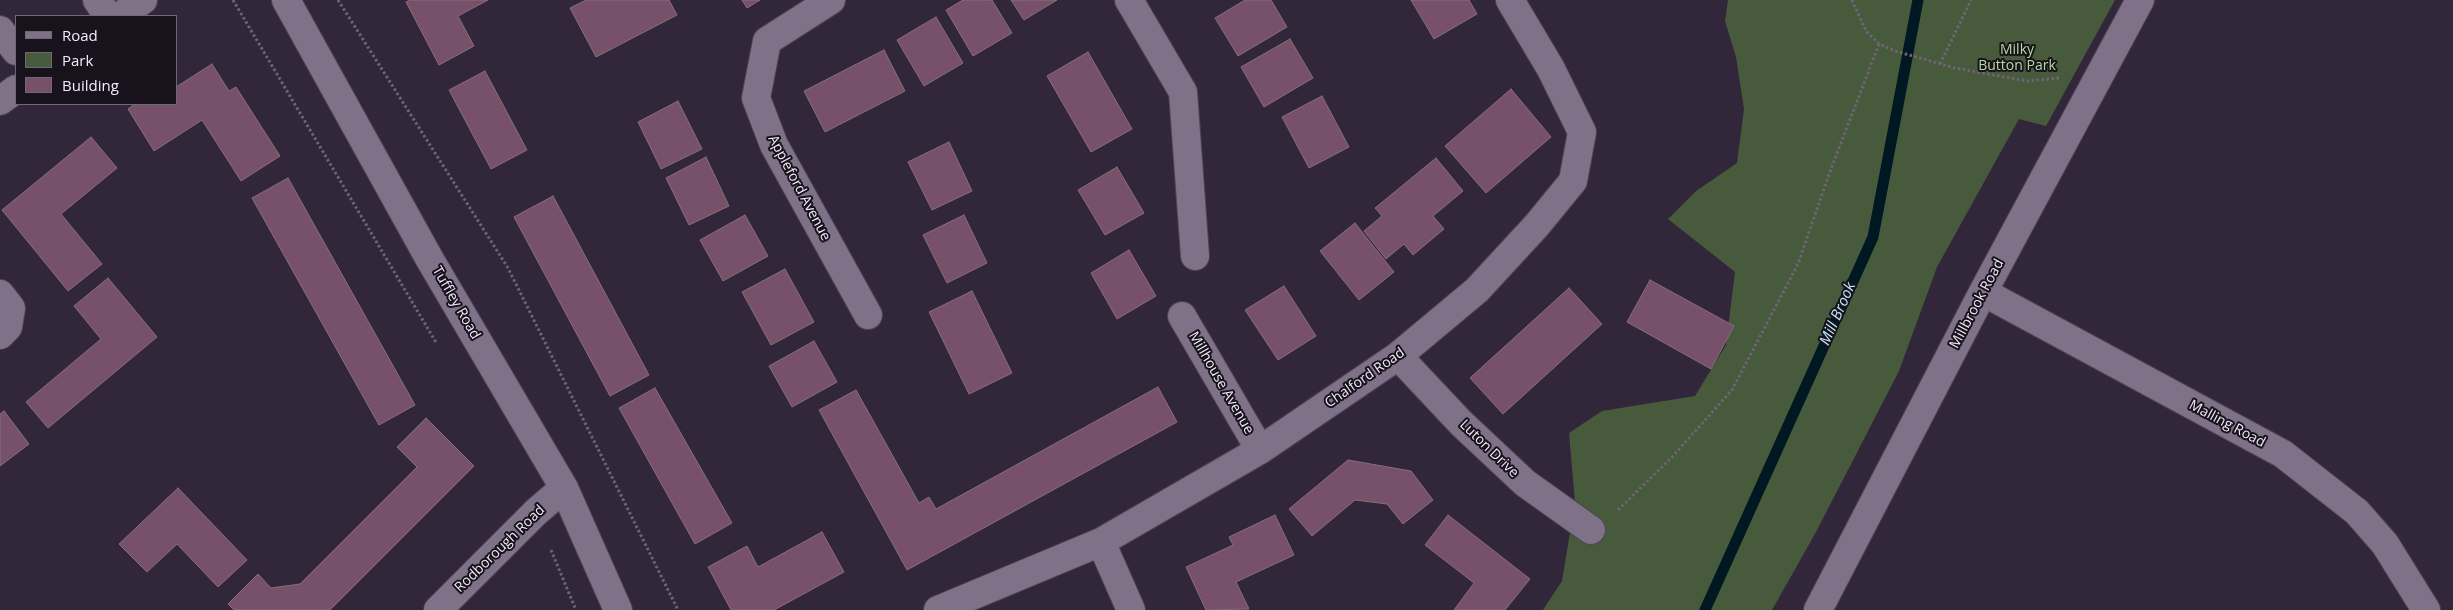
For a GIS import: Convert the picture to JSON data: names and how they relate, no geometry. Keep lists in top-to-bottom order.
{
  "streets": {
    "street": [
      "Appleford Avenue",
      "Tuffley Road",
      "Millbrook Road",
      "Chalford Road",
      "Millhouse Avenue",
      "Malling Road",
      "Luton Drive",
      "Rodborough Road"
    ]
  },
  "crossings": [
    ["Tuffley Road", "Rodborough Road"],
    ["Millbrook Road", "Malling Road"],
    ["Chalford Road", "Millhouse Avenue"],
    ["Chalford Road", "Luton Drive"]
  ],
  "water": ["Mill Brook"],
  "parks": ["Milky Button Park"],
  "legend": ["Road", "Park", "Building"]
}
